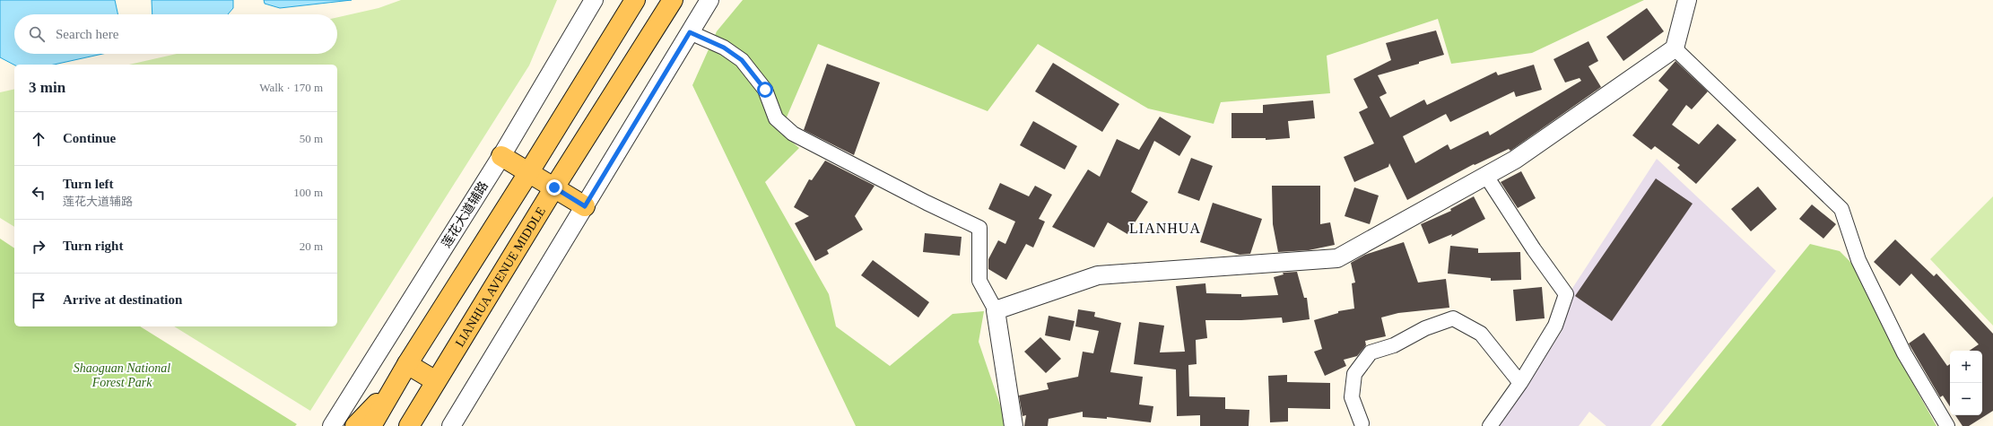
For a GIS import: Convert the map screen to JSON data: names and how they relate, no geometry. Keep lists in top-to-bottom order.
{
  "streets": {
    "main road": ["LIANHUA AVENUE MIDDLE"],
    "street": ["莲花大道辅路"]
  },
  "districts": ["LIANHUA"],
  "parks": ["Shaoguan National Forest Park"],
  "page": {
    "search": "Search here",
    "heading": ["3 min", "Walk · 170 m"],
    "list": [
      ["Continue", "50 m"],
      ["Turn left", "莲花大道辅路", "100 m"],
      ["Turn right", "20 m"],
      "Arrive at destination"
    ],
    "map_buttons": ["+", "−"]
  }
}
